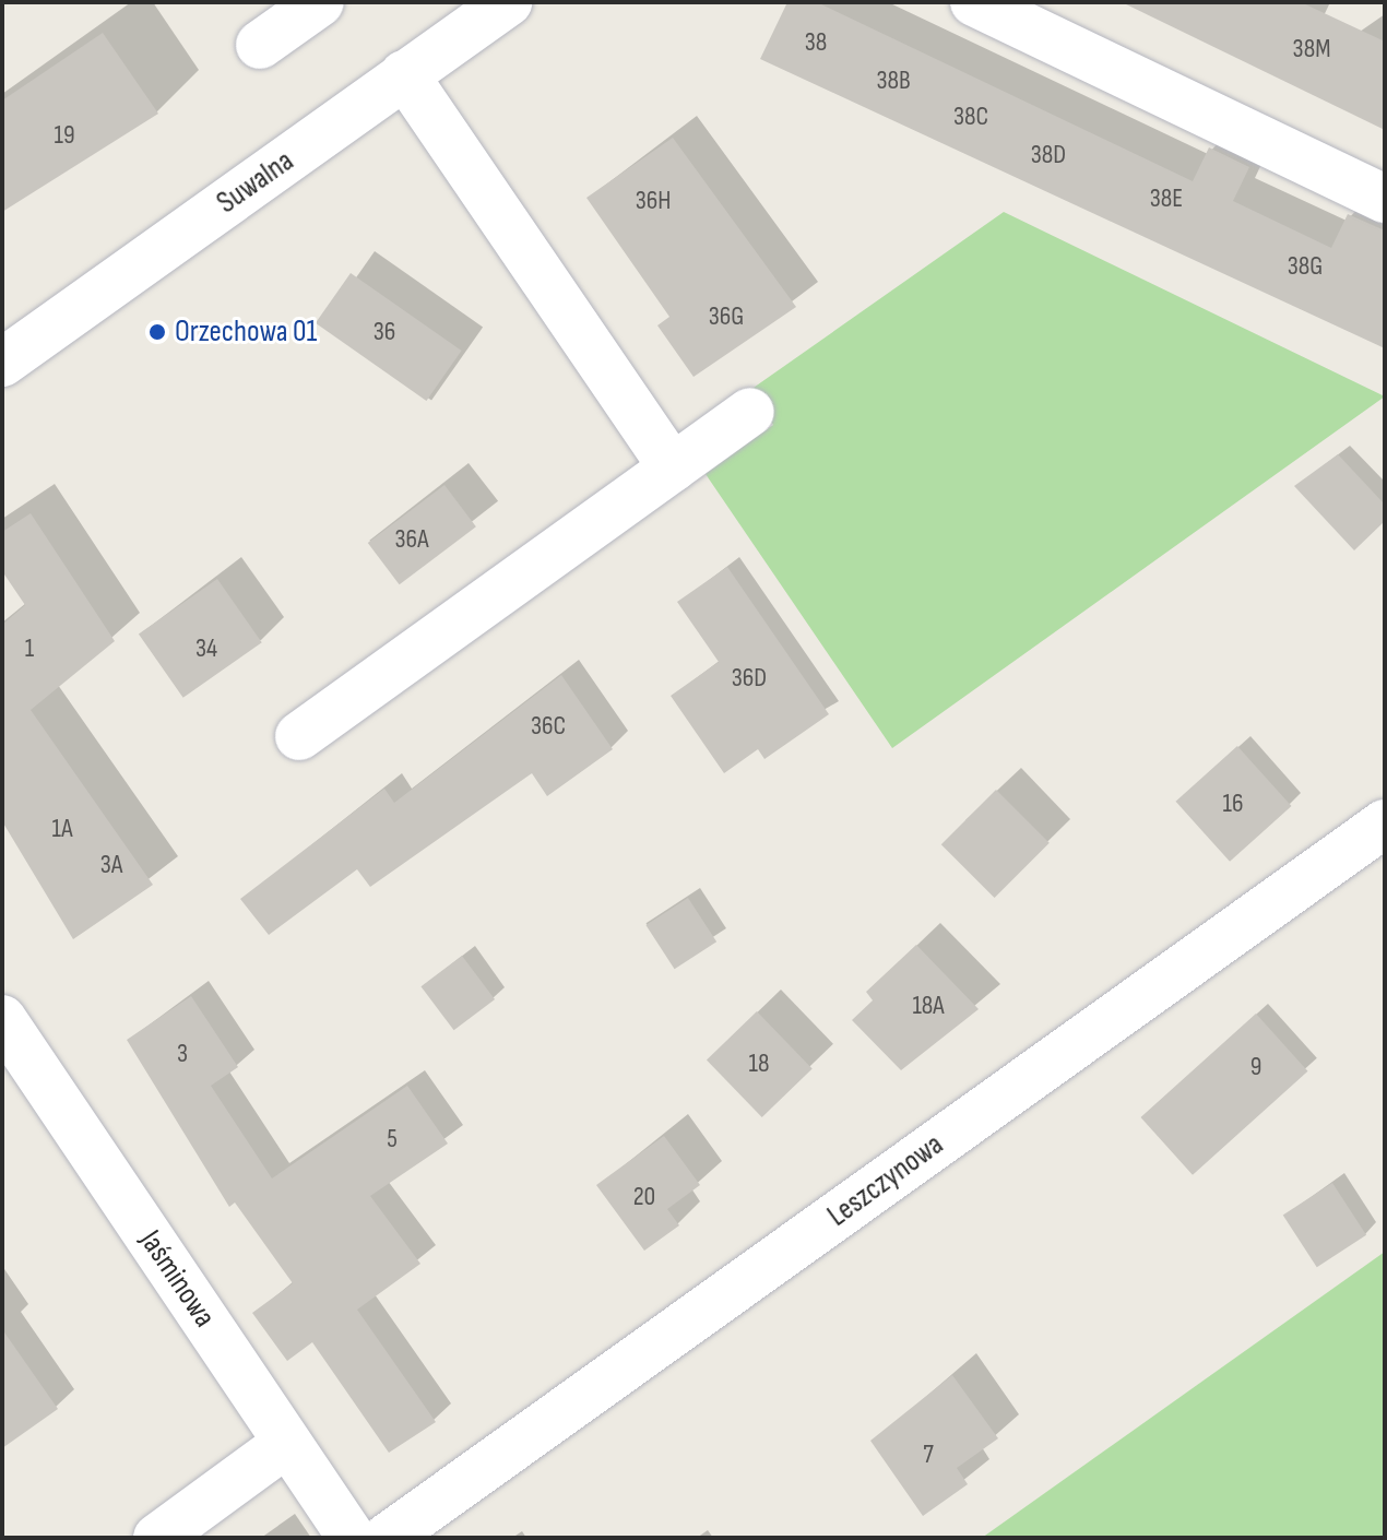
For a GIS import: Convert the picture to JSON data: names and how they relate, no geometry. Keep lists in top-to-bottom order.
{
  "streets": {
    "street": ["Suwalna", "Leszczynowa", "Jaśminowa"]
  },
  "places": ["Orzechowa 01"],
  "house_numbers": [
    "38",
    "38M",
    "38B",
    "38C",
    "19",
    "38D",
    "38E",
    "36H",
    "38G",
    "36G",
    "36",
    "36A",
    "1",
    "34",
    "36D",
    "36C",
    "16",
    "1A",
    "3A",
    "18A",
    "3",
    "18",
    "9",
    "5",
    "20",
    "7"
  ]
}
